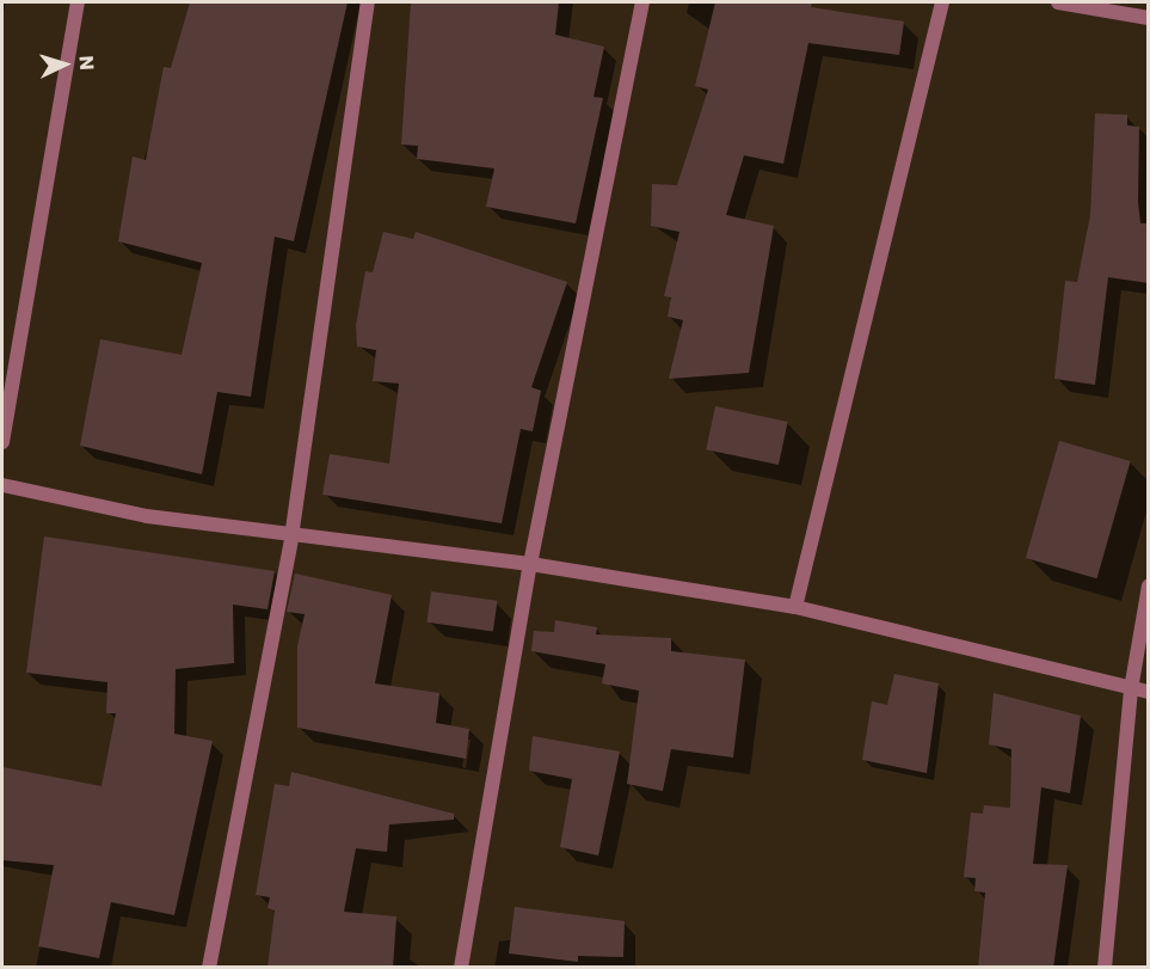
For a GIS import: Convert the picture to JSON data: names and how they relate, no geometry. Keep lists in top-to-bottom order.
{
  "north": "right"
}
